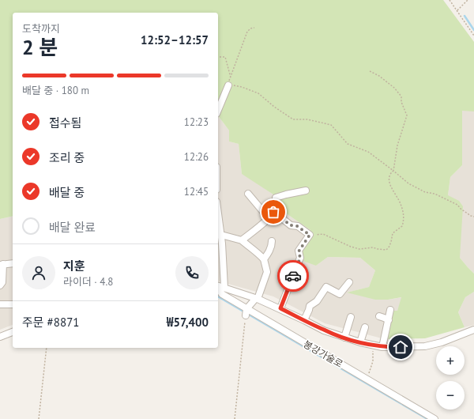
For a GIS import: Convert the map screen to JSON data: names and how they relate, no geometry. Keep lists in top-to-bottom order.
{
  "streets": {
    "street": ["봉강가술로"]
  },
  "page": {
    "heading": ["2 분", "도착까지", "12:52–12:57"],
    "panel": [
      "지훈",
      "라이더 · 4.8",
      "주문 #8871",
      "₩57,400"
    ],
    "bar": "배달 중 · 180 m",
    "list": [
      ["접수됨", "12:23"],
      ["조리 중", "12:26"],
      ["배달 중", "12:45"],
      "배달 완료"
    ],
    "map_buttons": ["+", "−"]
  }
}
